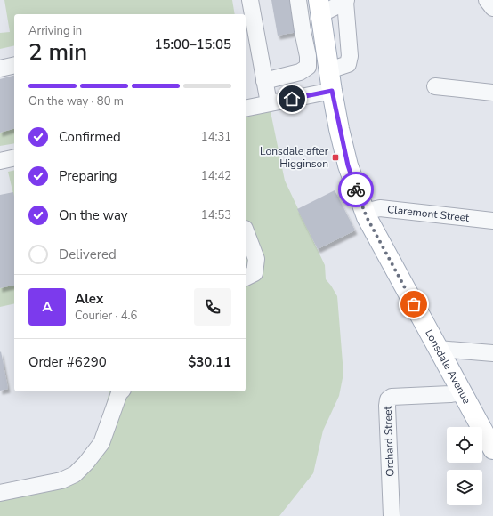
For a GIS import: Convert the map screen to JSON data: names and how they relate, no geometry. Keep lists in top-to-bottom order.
{
  "streets": {
    "main road": ["Lonsdale Avenue"],
    "street": ["Claremont Street", "Orchard Street"]
  },
  "crossings": [
    ["Claremont Street", "Lonsdale Avenue"],
    ["Lonsdale Avenue", "Orchard Street"]
  ],
  "places": {
    "transit": ["Lonsdale after Higginson"]
  },
  "page": {
    "heading": ["2 min", "Arriving in", "15:00–15:05"],
    "panel": [
      "Alex",
      "Courier · 4.6",
      "Order #6290",
      "$30.11"
    ],
    "bar": "On the way · 80 m",
    "list": [
      ["Confirmed", "14:31"],
      ["Preparing", "14:42"],
      ["On the way", "14:53"],
      "Delivered"
    ],
    "round": "A"
  }
}
